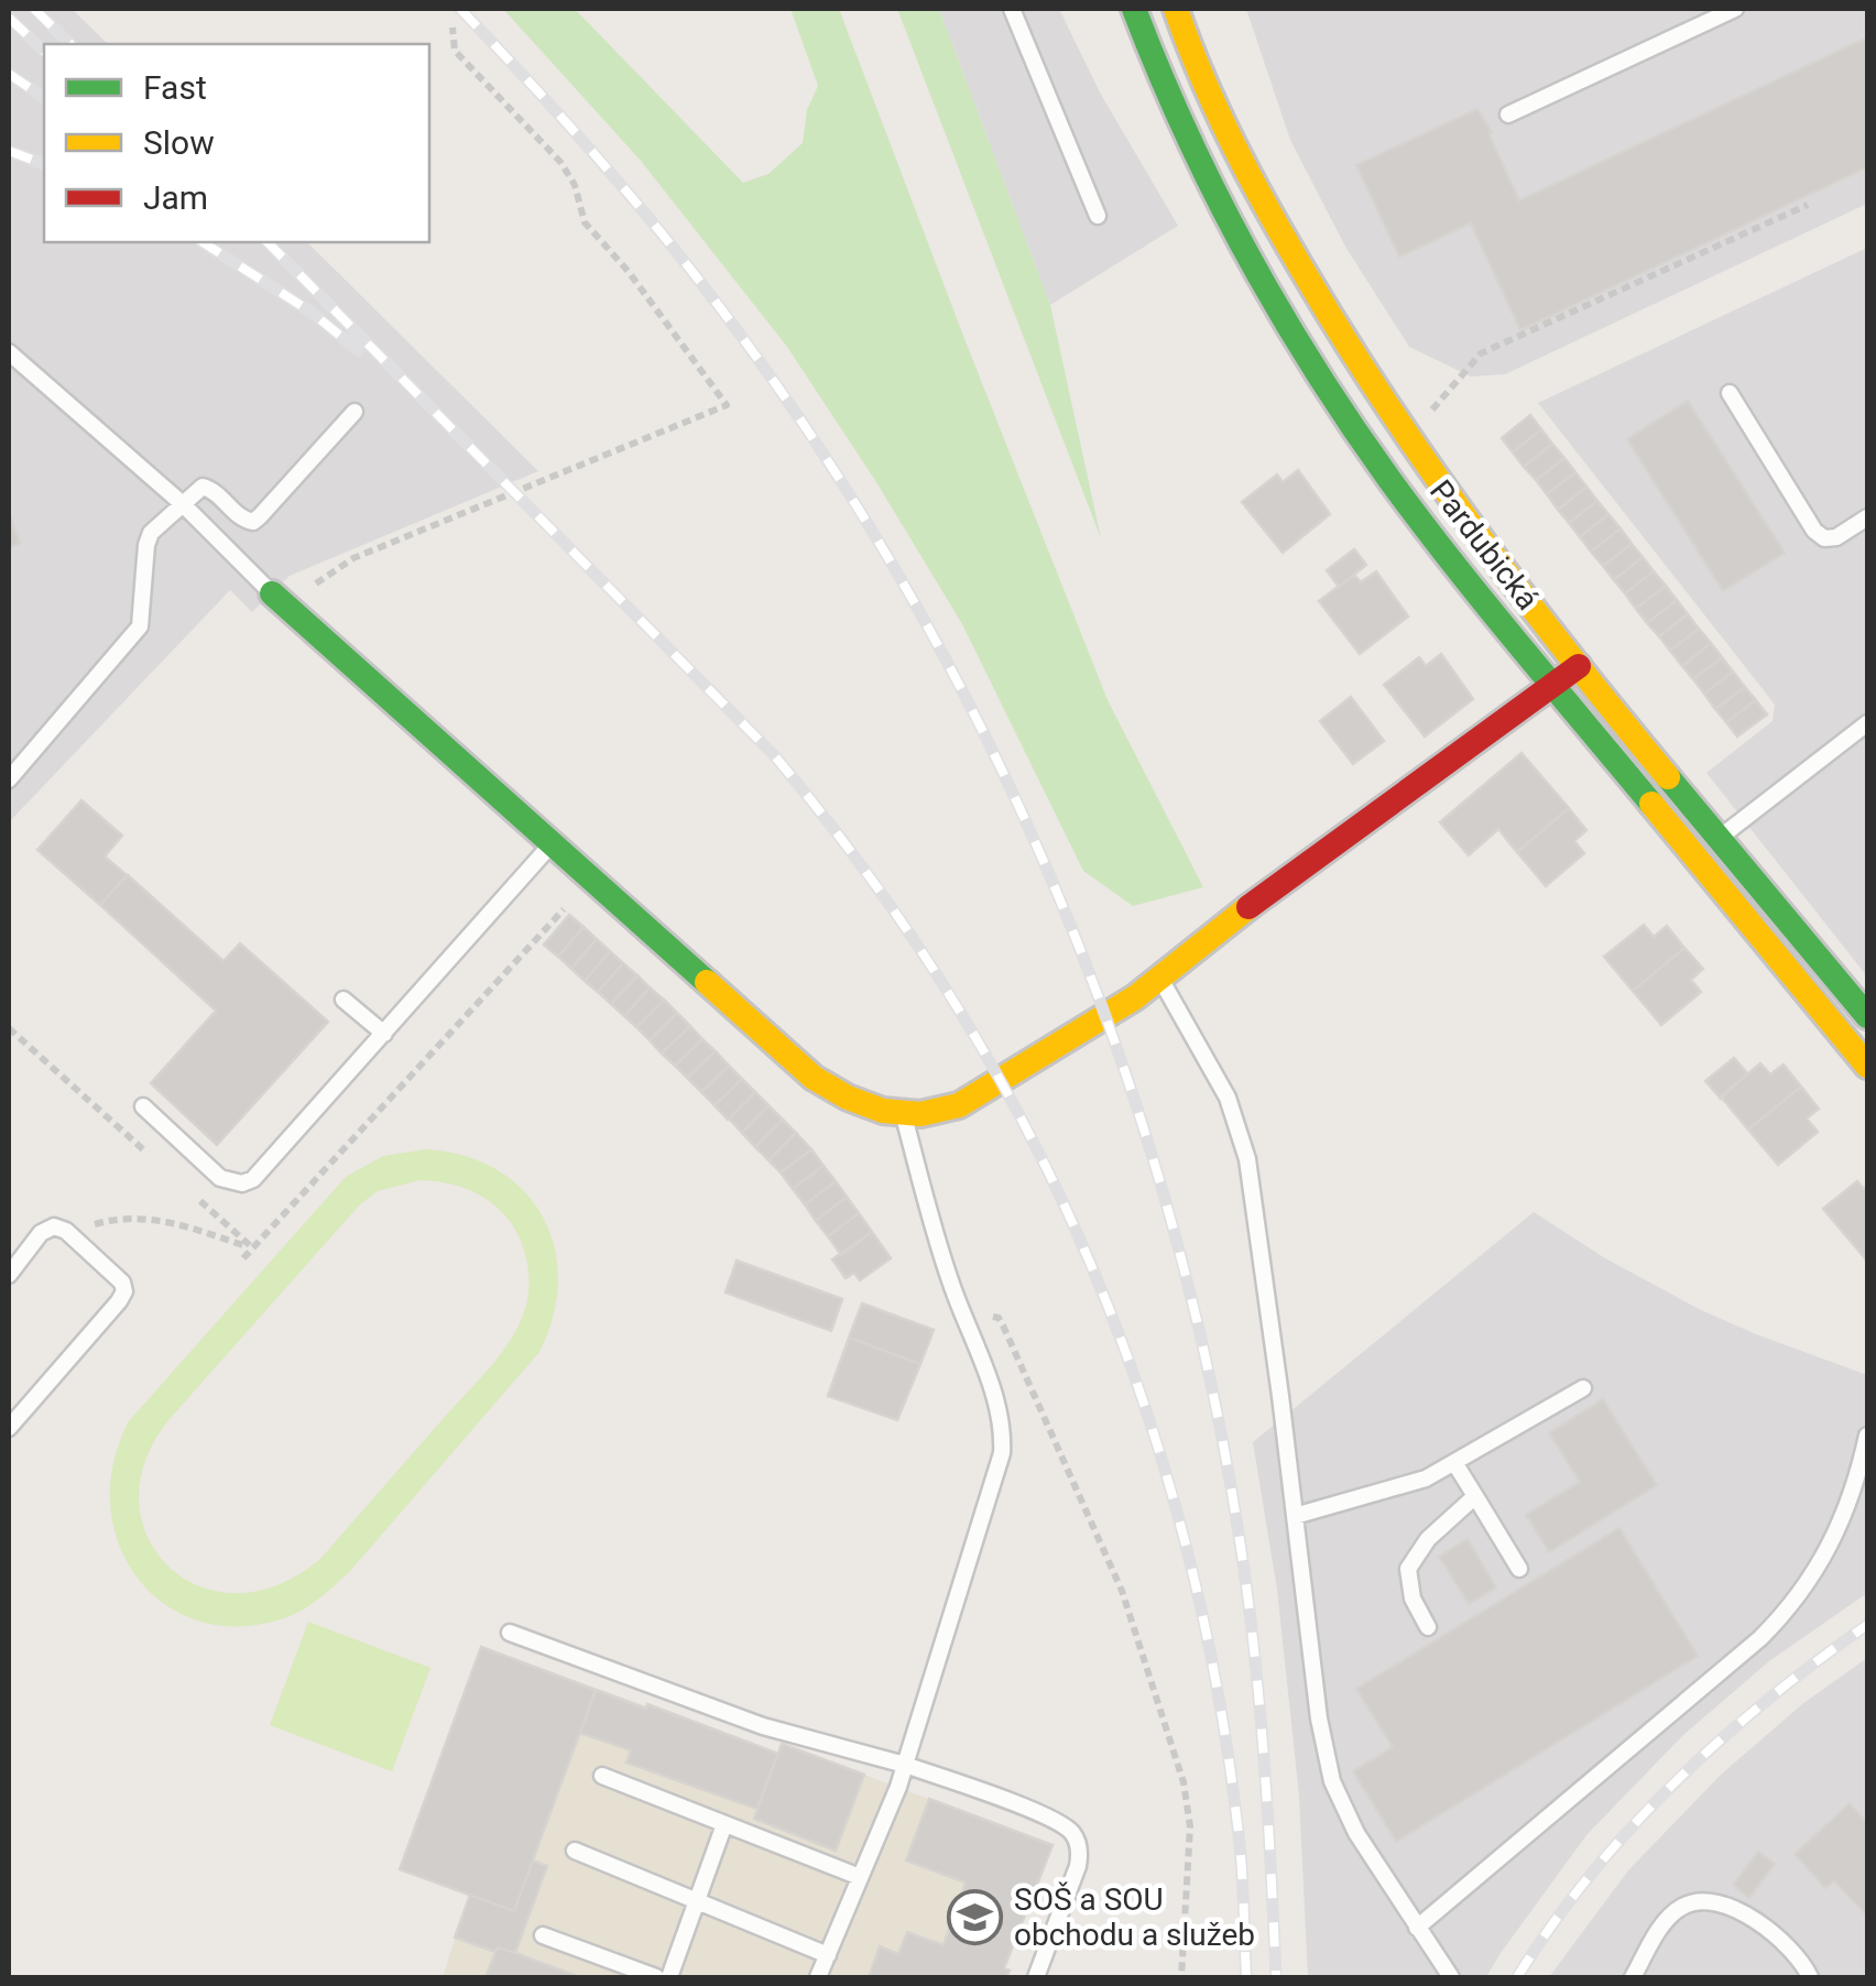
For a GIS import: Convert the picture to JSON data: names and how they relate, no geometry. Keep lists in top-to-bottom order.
{
  "streets": {
    "main road": ["Pardubická"]
  },
  "places": {
    "school or university": ["SOŠ a SOU obchodu a služeb"]
  },
  "legend": ["Fast", "Slow", "Jam"]
}
